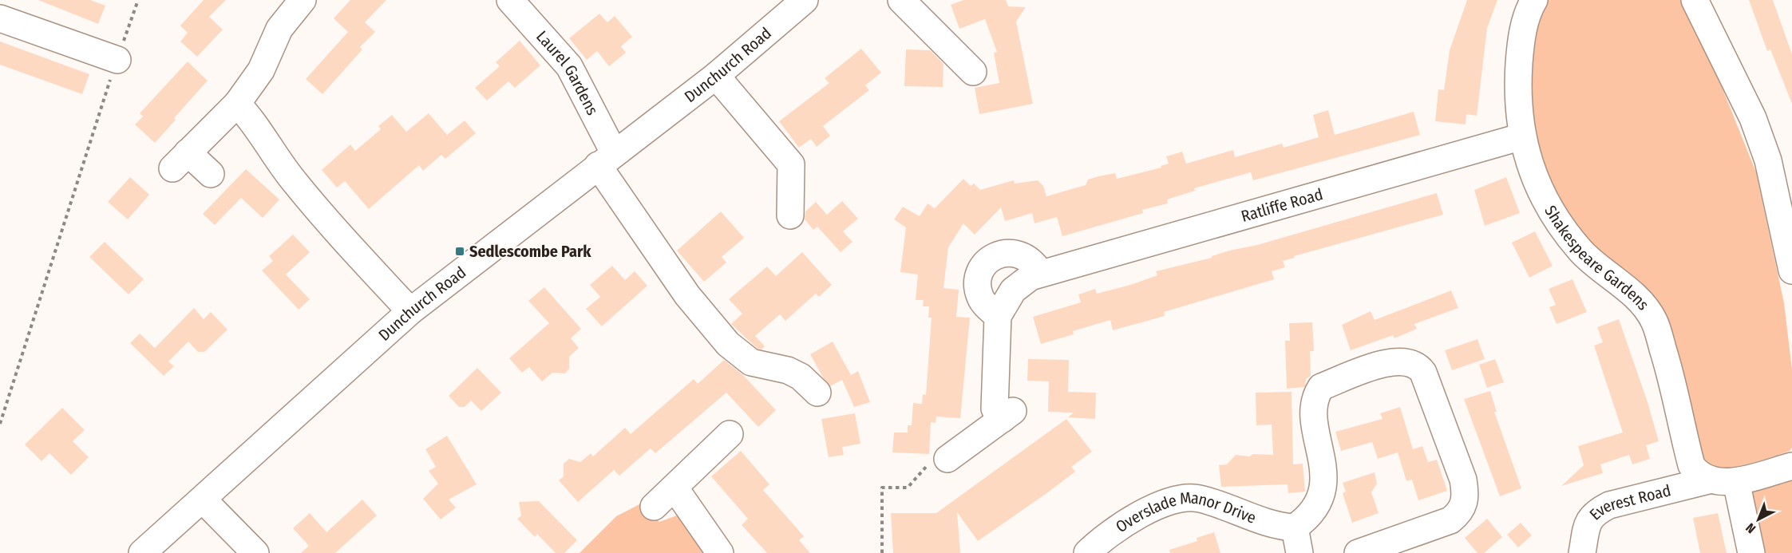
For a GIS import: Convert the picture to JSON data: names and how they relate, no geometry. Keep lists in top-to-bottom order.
{
  "streets": {
    "main road": [
      "Dunchurch Road",
      "Laurel Gardens",
      "Ratliffe Road",
      "Shakespeare Gardens",
      "Everest Road",
      "Overslade Manor Drive"
    ]
  },
  "crossings": [
    ["Dunchurch Road", "Laurel Gardens"],
    ["Ratliffe Road", "Shakespeare Gardens"],
    ["Shakespeare Gardens", "Everest Road"]
  ],
  "places": {
    "transit": ["Sedlescombe Park"]
  },
  "north": "bottom left"
}
